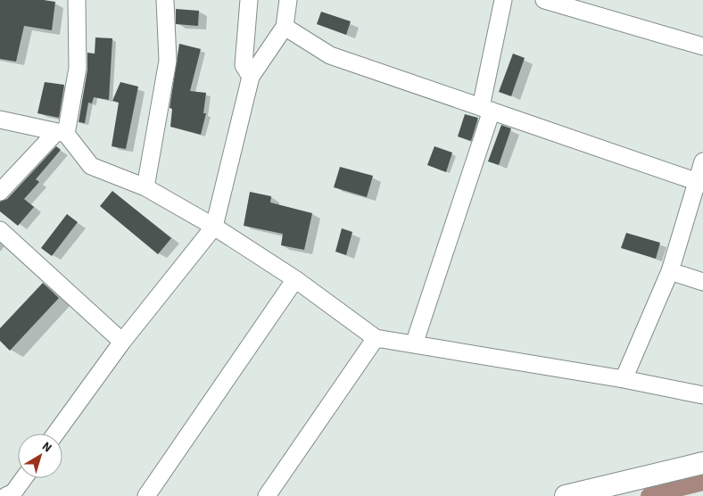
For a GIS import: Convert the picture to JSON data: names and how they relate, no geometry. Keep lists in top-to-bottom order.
{
  "north": "top right"
}
